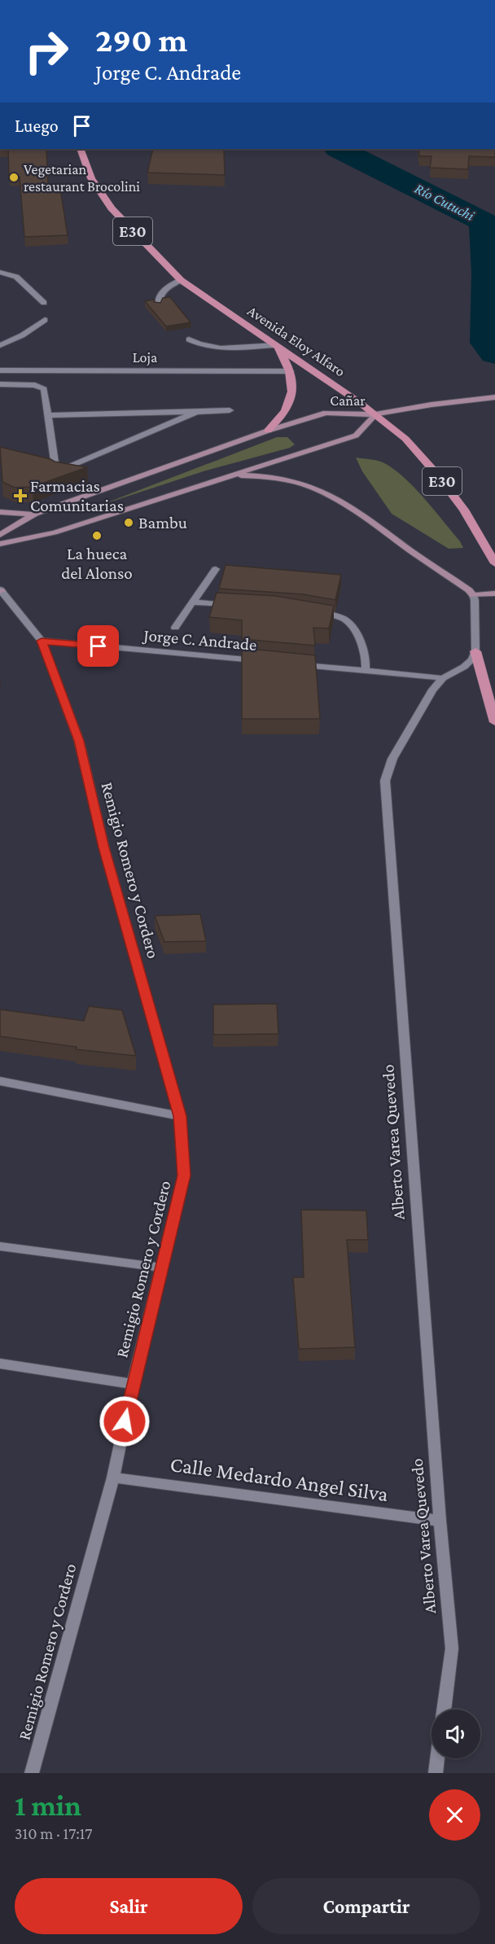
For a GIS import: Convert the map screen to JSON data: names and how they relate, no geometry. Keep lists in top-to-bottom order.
{
  "streets": {
    "main road": ["E30", "Avenida Eloy Alfaro"],
    "street": [
      "Loja",
      "Cañar",
      "Jorge C. Andrade",
      "Remigio Romero y Cordero",
      "Alberto Varea Quevedo",
      "Calle Medardo Angel Silva"
    ]
  },
  "crossings": [
    ["Avenida Eloy Alfaro", "Cañar"],
    ["Jorge C. Andrade", "Remigio Romero y Cordero"],
    ["Remigio Romero y Cordero", "Calle Medardo Angel Silva"],
    ["Alberto Varea Quevedo", "Calle Medardo Angel Silva"]
  ],
  "water": ["Río Cutuchi"],
  "places": {
    "other": ["Vegetarian restaurant Brocolini", "Bambu", "La hueca del Alonso"],
    "health": ["Farmacias Comunitarias"]
  },
  "page": {
    "turn": ["290 m", "Jorge C. Andrade"],
    "then": "Luego",
    "heading": ["1 min", "310 m · 17:17"],
    "buttons": ["Salir", "Compartir"]
  }
}
